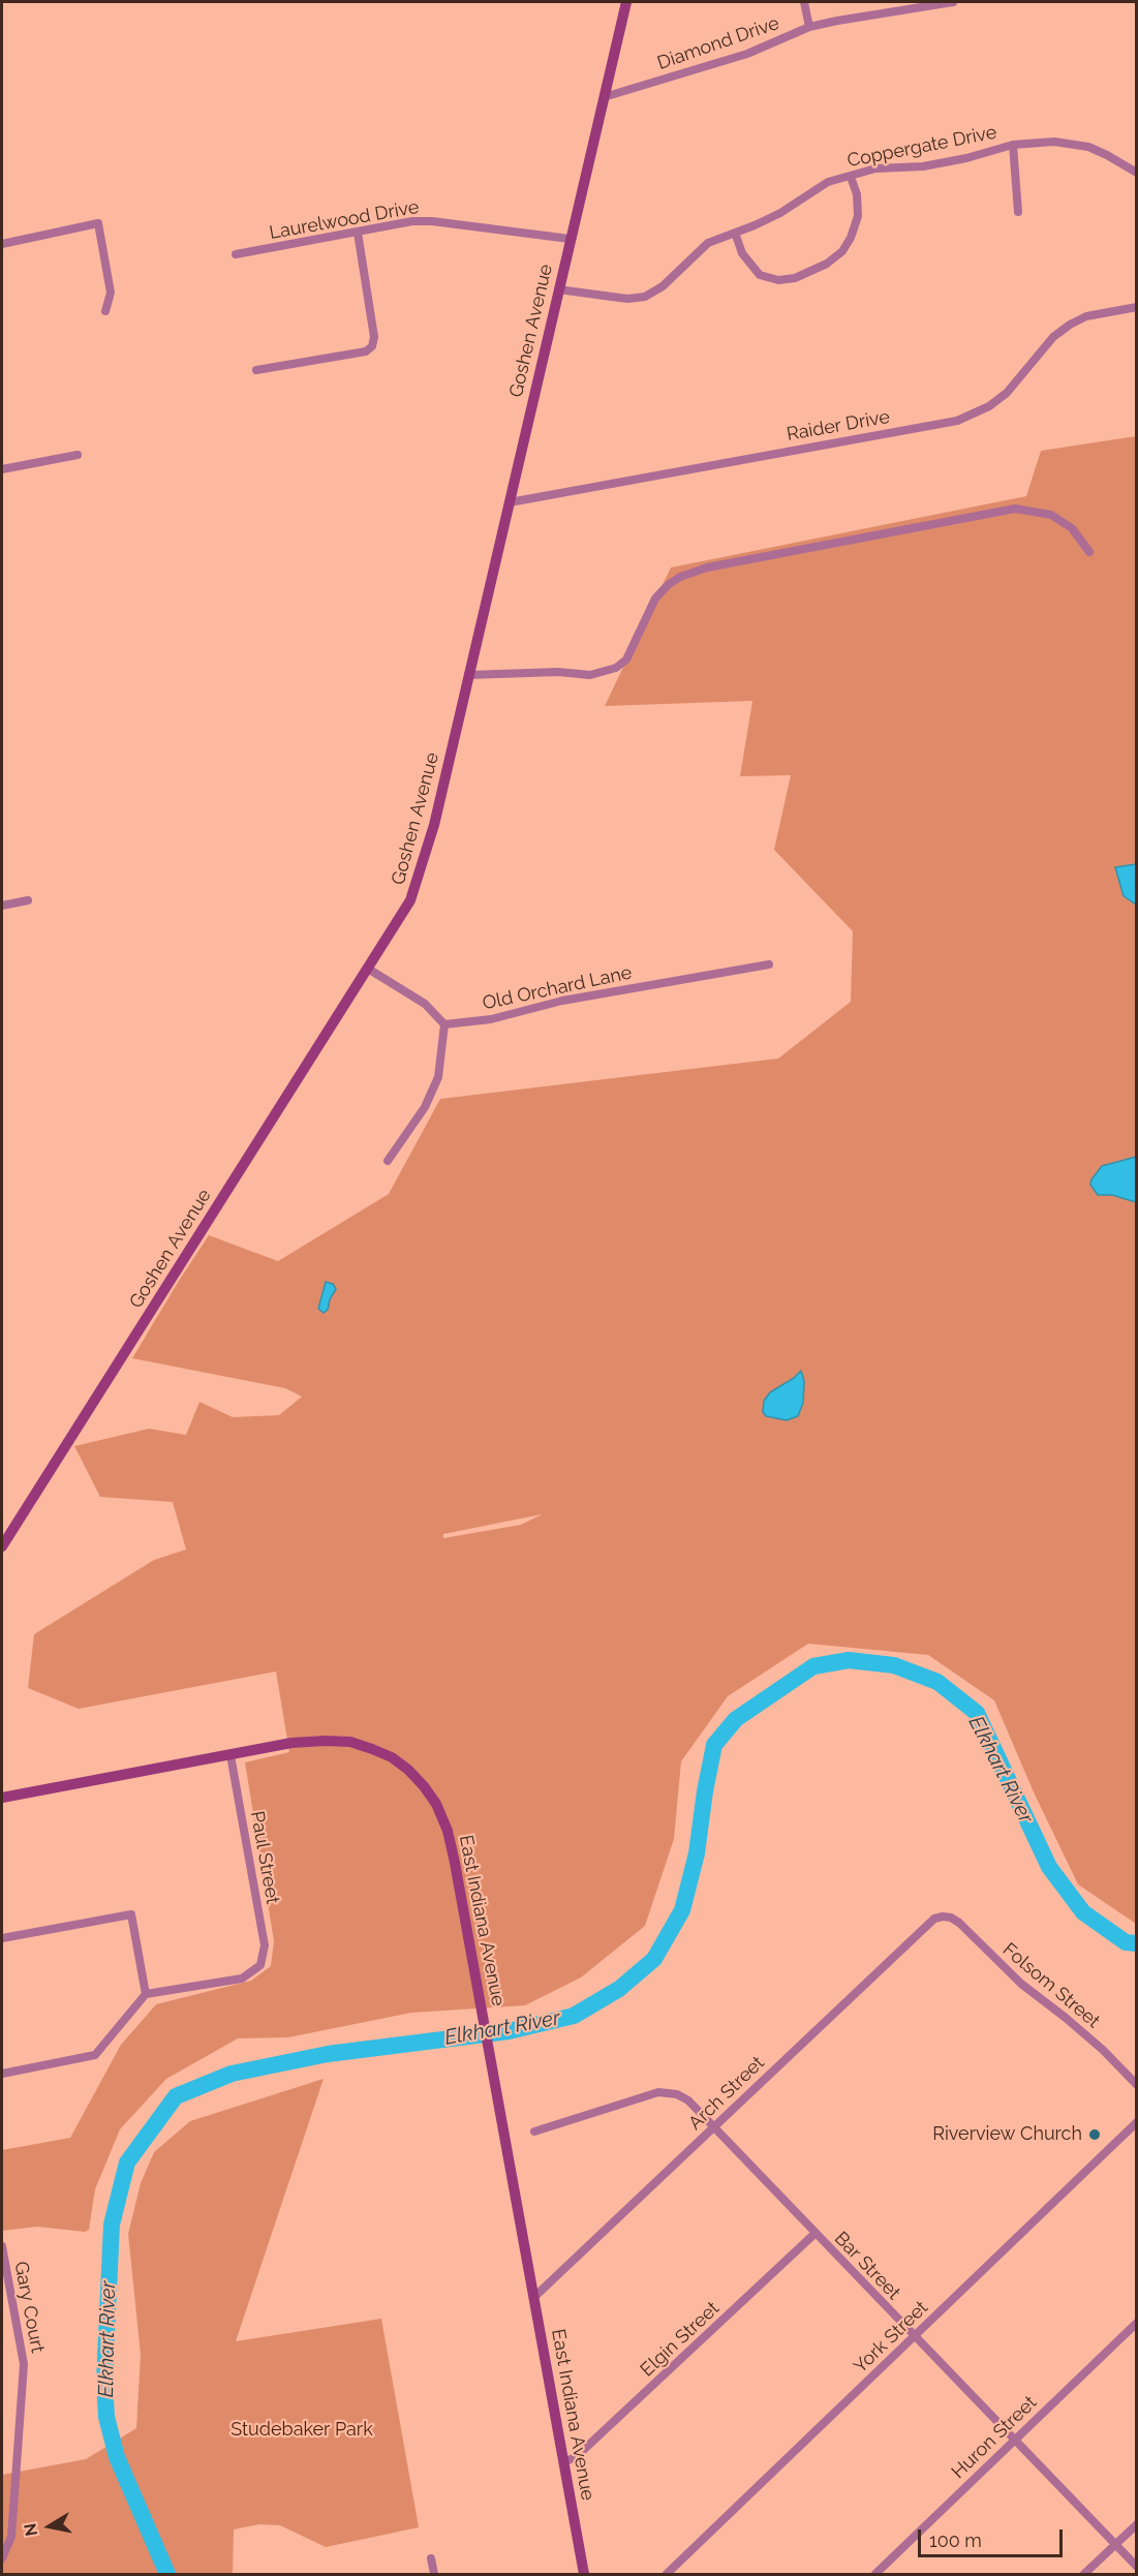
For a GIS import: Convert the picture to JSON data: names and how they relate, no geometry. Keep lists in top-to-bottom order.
{
  "streets": {
    "street": [
      "Diamond Drive",
      "Coppergate Drive",
      "Laurelwood Drive",
      "Goshen Avenue",
      "Raider Drive",
      "Old Orchard Lane",
      "Paul Street",
      "East Indiana Avenue",
      "Folsom Street",
      "Arch Street",
      "Bar Street",
      "Gary Court",
      "York Street",
      "Elgin Street",
      "Huron Street"
    ]
  },
  "crossings": [
    ["Diamond Drive", "Goshen Avenue"],
    ["Coppergate Drive", "Goshen Avenue"],
    ["Laurelwood Drive", "Goshen Avenue"],
    ["Goshen Avenue", "Raider Drive"],
    ["Paul Street", "East Indiana Avenue"],
    ["East Indiana Avenue", "Arch Street"],
    ["East Indiana Avenue", "Elgin Street"],
    ["Folsom Street", "Arch Street"],
    ["Arch Street", "Bar Street"],
    ["Bar Street", "York Street"],
    ["Bar Street", "Elgin Street"],
    ["Bar Street", "Huron Street"]
  ],
  "water": ["Elkhart River"],
  "parks": ["Studebaker Park"],
  "places": ["Riverview Church"],
  "scale_bar": "100 m",
  "north": "left"
}
